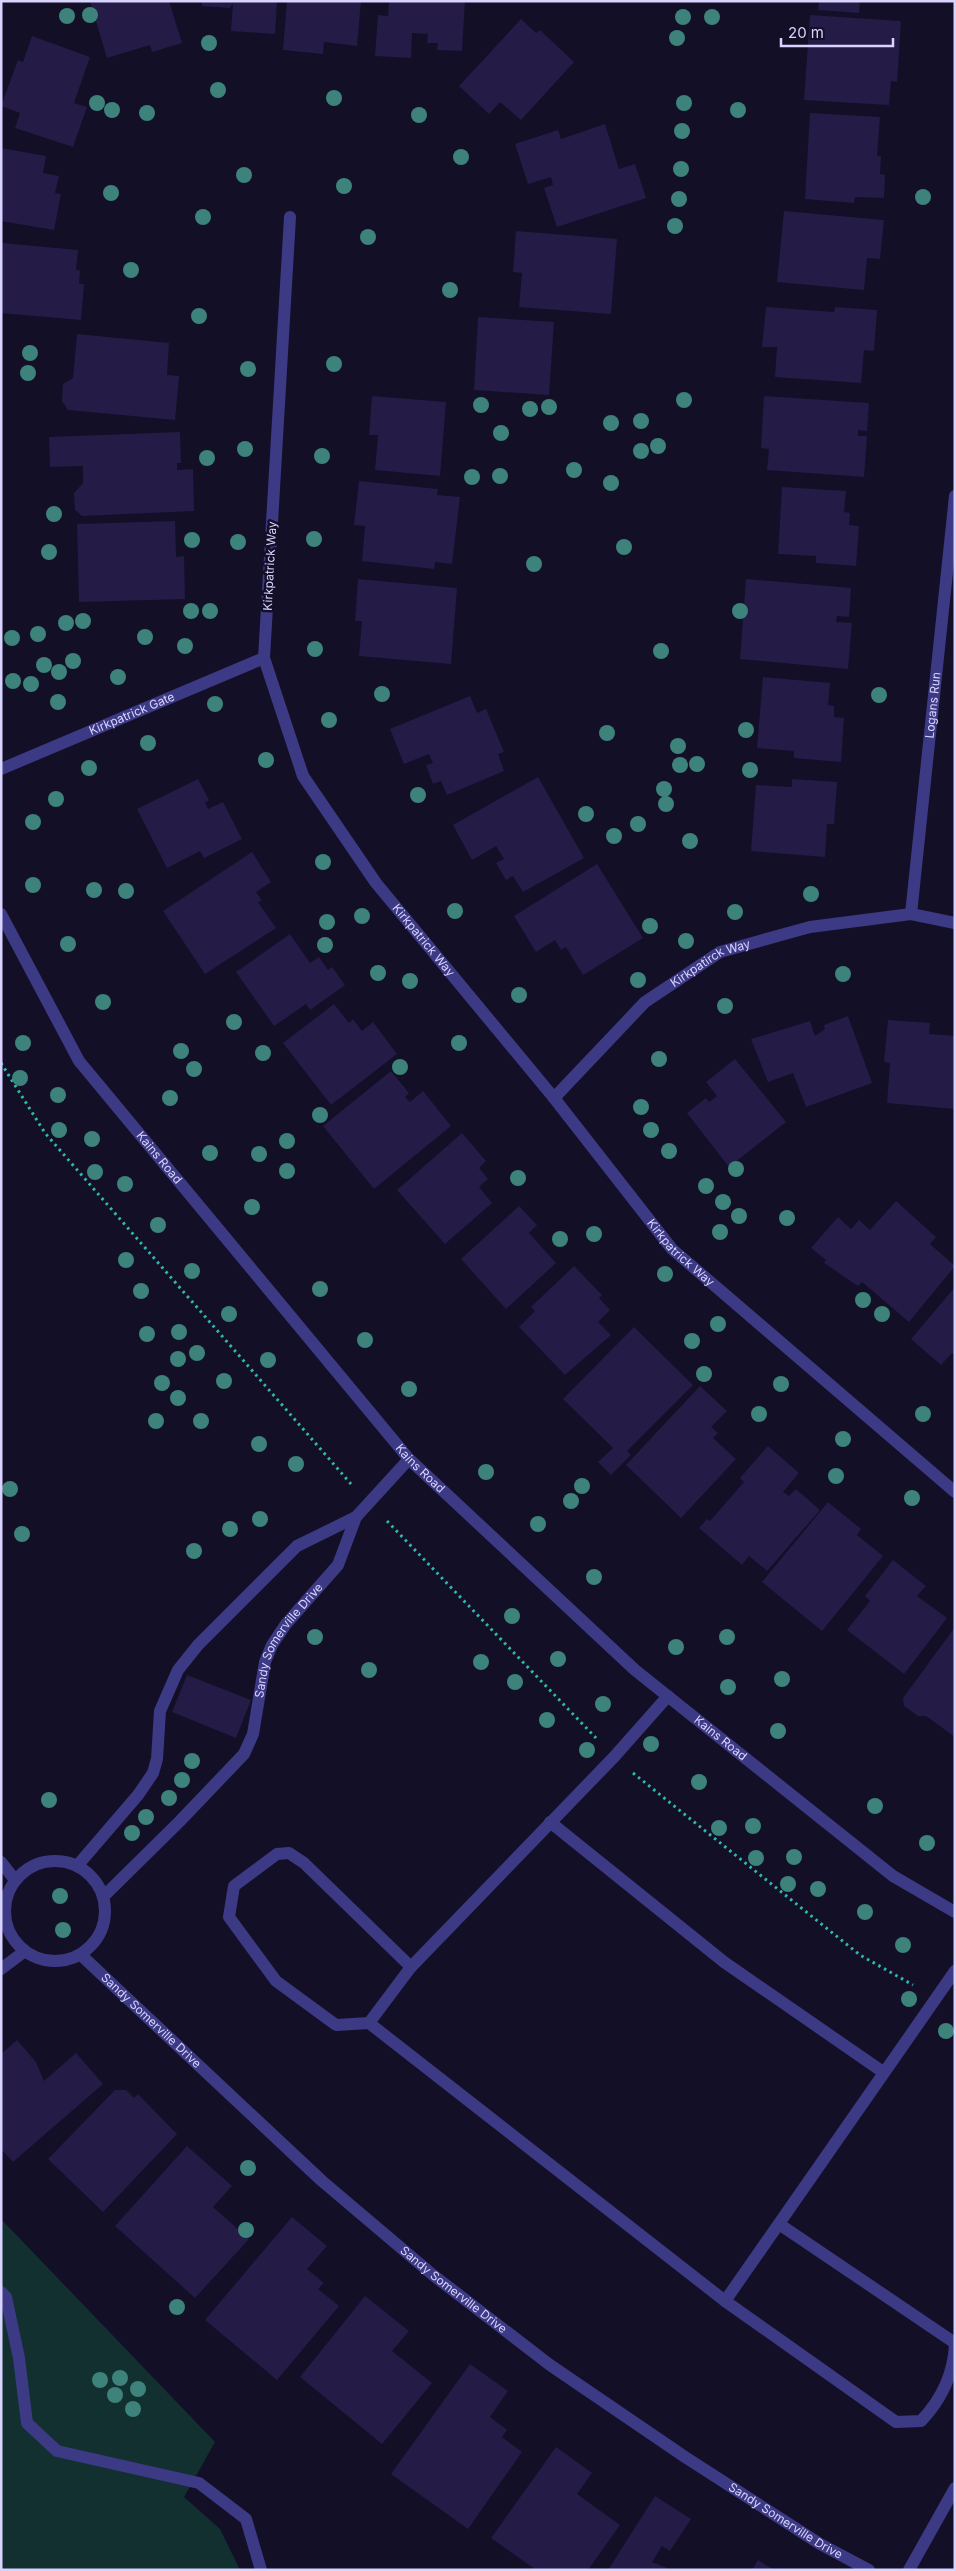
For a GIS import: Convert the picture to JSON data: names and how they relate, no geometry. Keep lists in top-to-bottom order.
{
  "streets": {
    "street": [
      "Kirkpatrick Way",
      "Logans Run",
      "Kirkpatrick Gate",
      "Kirkpatirck Way",
      "Kains Road",
      "Sandy Somerville Drive"
    ]
  },
  "crossings": [
    ["Kirkpatrick Way", "Kirkpatrick Gate"],
    ["Kirkpatrick Way", "Kirkpatirck Way"],
    ["Logans Run", "Kirkpatirck Way"],
    ["Kains Road", "Sandy Somerville Drive"]
  ],
  "scale_bar": "20 m"
}
